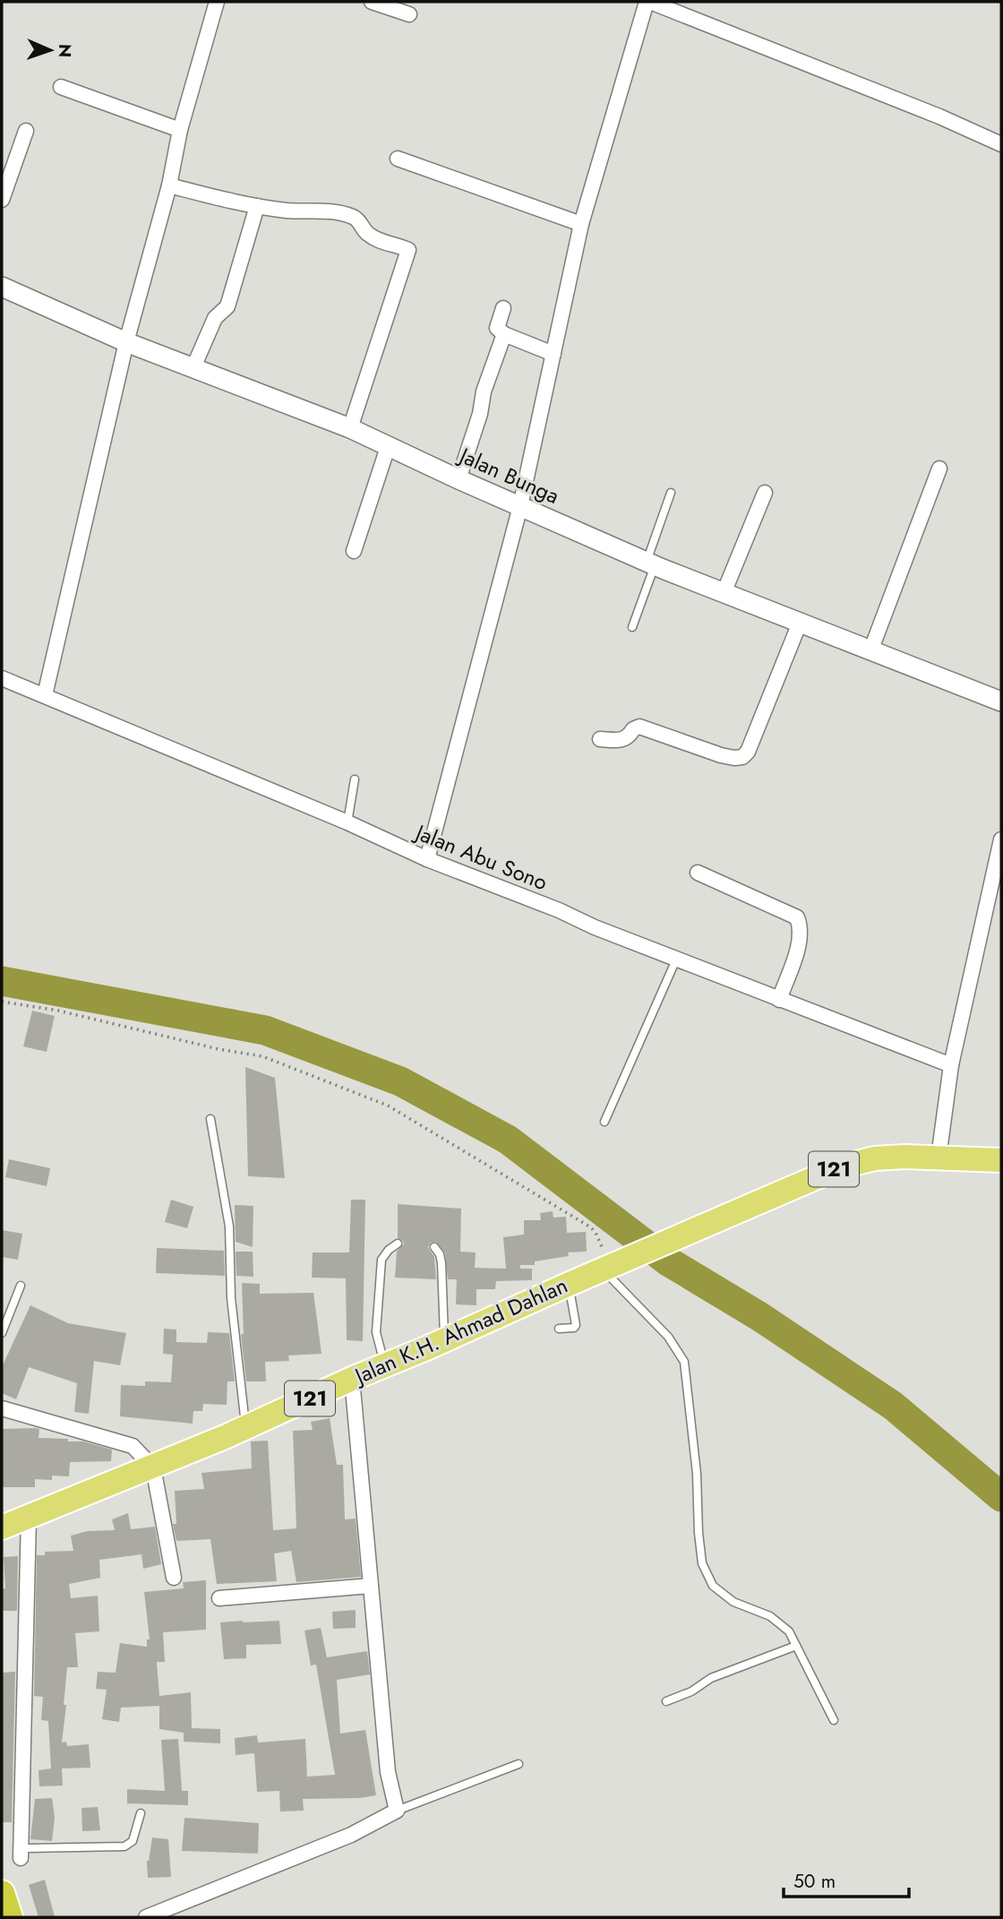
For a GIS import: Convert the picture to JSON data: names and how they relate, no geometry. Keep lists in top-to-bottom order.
{
  "streets": {
    "main road": ["121", "Jalan K.H. Ahmad Dahlan"],
    "street": ["Jalan Bunga", "Jalan Abu Sono"]
  },
  "crossings": [
    ["121", "Jalan K.H. Ahmad Dahlan"]
  ],
  "scale_bar": "50 m",
  "north": "right"
}
